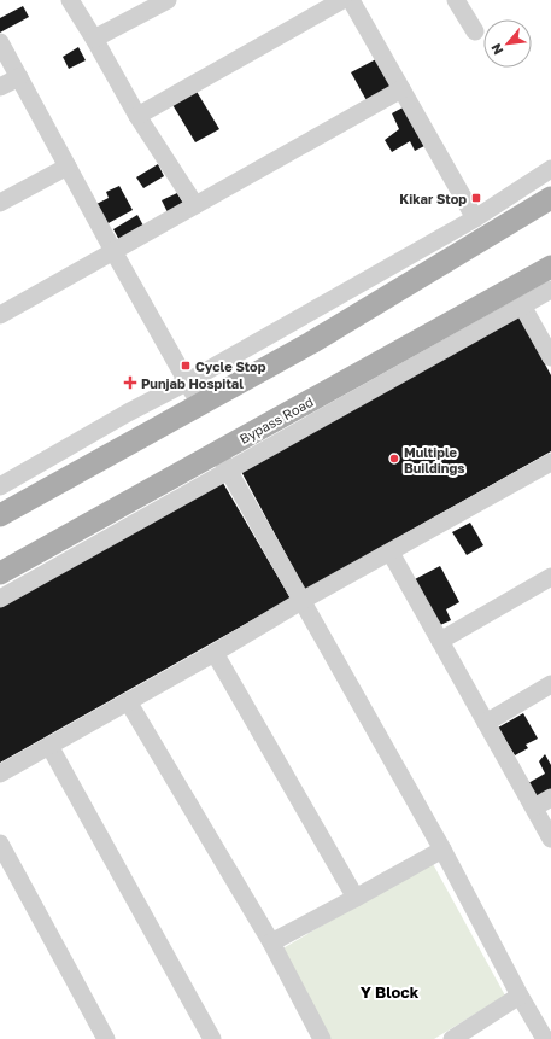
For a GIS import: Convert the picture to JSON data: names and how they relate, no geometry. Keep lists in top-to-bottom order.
{
  "streets": {
    "main road": ["Bypass Road"]
  },
  "districts": ["Y Block"],
  "places": {
    "transit": ["Kikar Stop", "Cycle Stop"],
    "health": ["Punjab Hospital"],
    "other": ["Multiple Buildings"]
  },
  "north": "bottom left"
}
